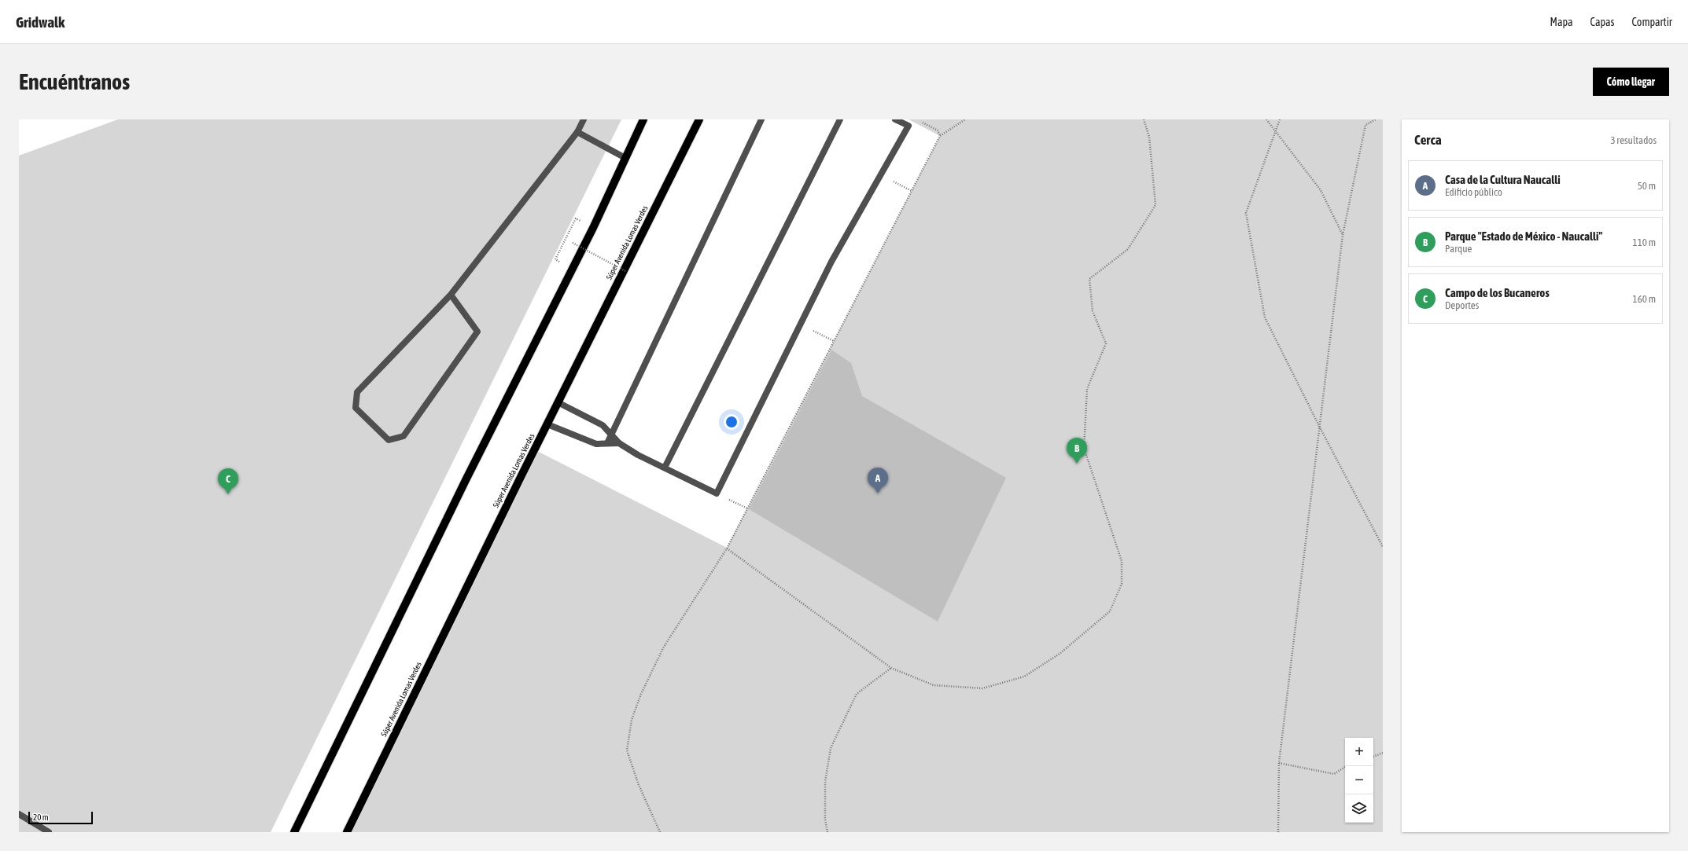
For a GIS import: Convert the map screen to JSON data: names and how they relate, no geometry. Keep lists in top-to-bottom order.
{
  "streets": {
    "main road": ["Súper Avenida Lomas Verdes"]
  },
  "scale_bar": "20 m",
  "page": {
    "header": "Gridwalk",
    "nav": ["Mapa", "Capas", "Compartir"],
    "buttons": "Cómo llegar",
    "title": "Encuéntranos",
    "heading": ["Cerca", "3 resultados"],
    "list": [
      {
        "mark": "A",
        "name": "Casa de la Cultura Naucalli",
        "note": "Edificio público",
        "value": "50 m"
      },
      {
        "mark": "B",
        "name": "Parque \"Estado de México - Naucalli\"",
        "note": "Parque",
        "value": "110 m"
      },
      {
        "mark": "C",
        "name": "Campo de los Bucaneros",
        "note": "Deportes",
        "value": "160 m"
      }
    ],
    "pins": ["B", "A", "C"],
    "map_buttons": ["+", "−"],
    "scale": "20 m"
  }
}
